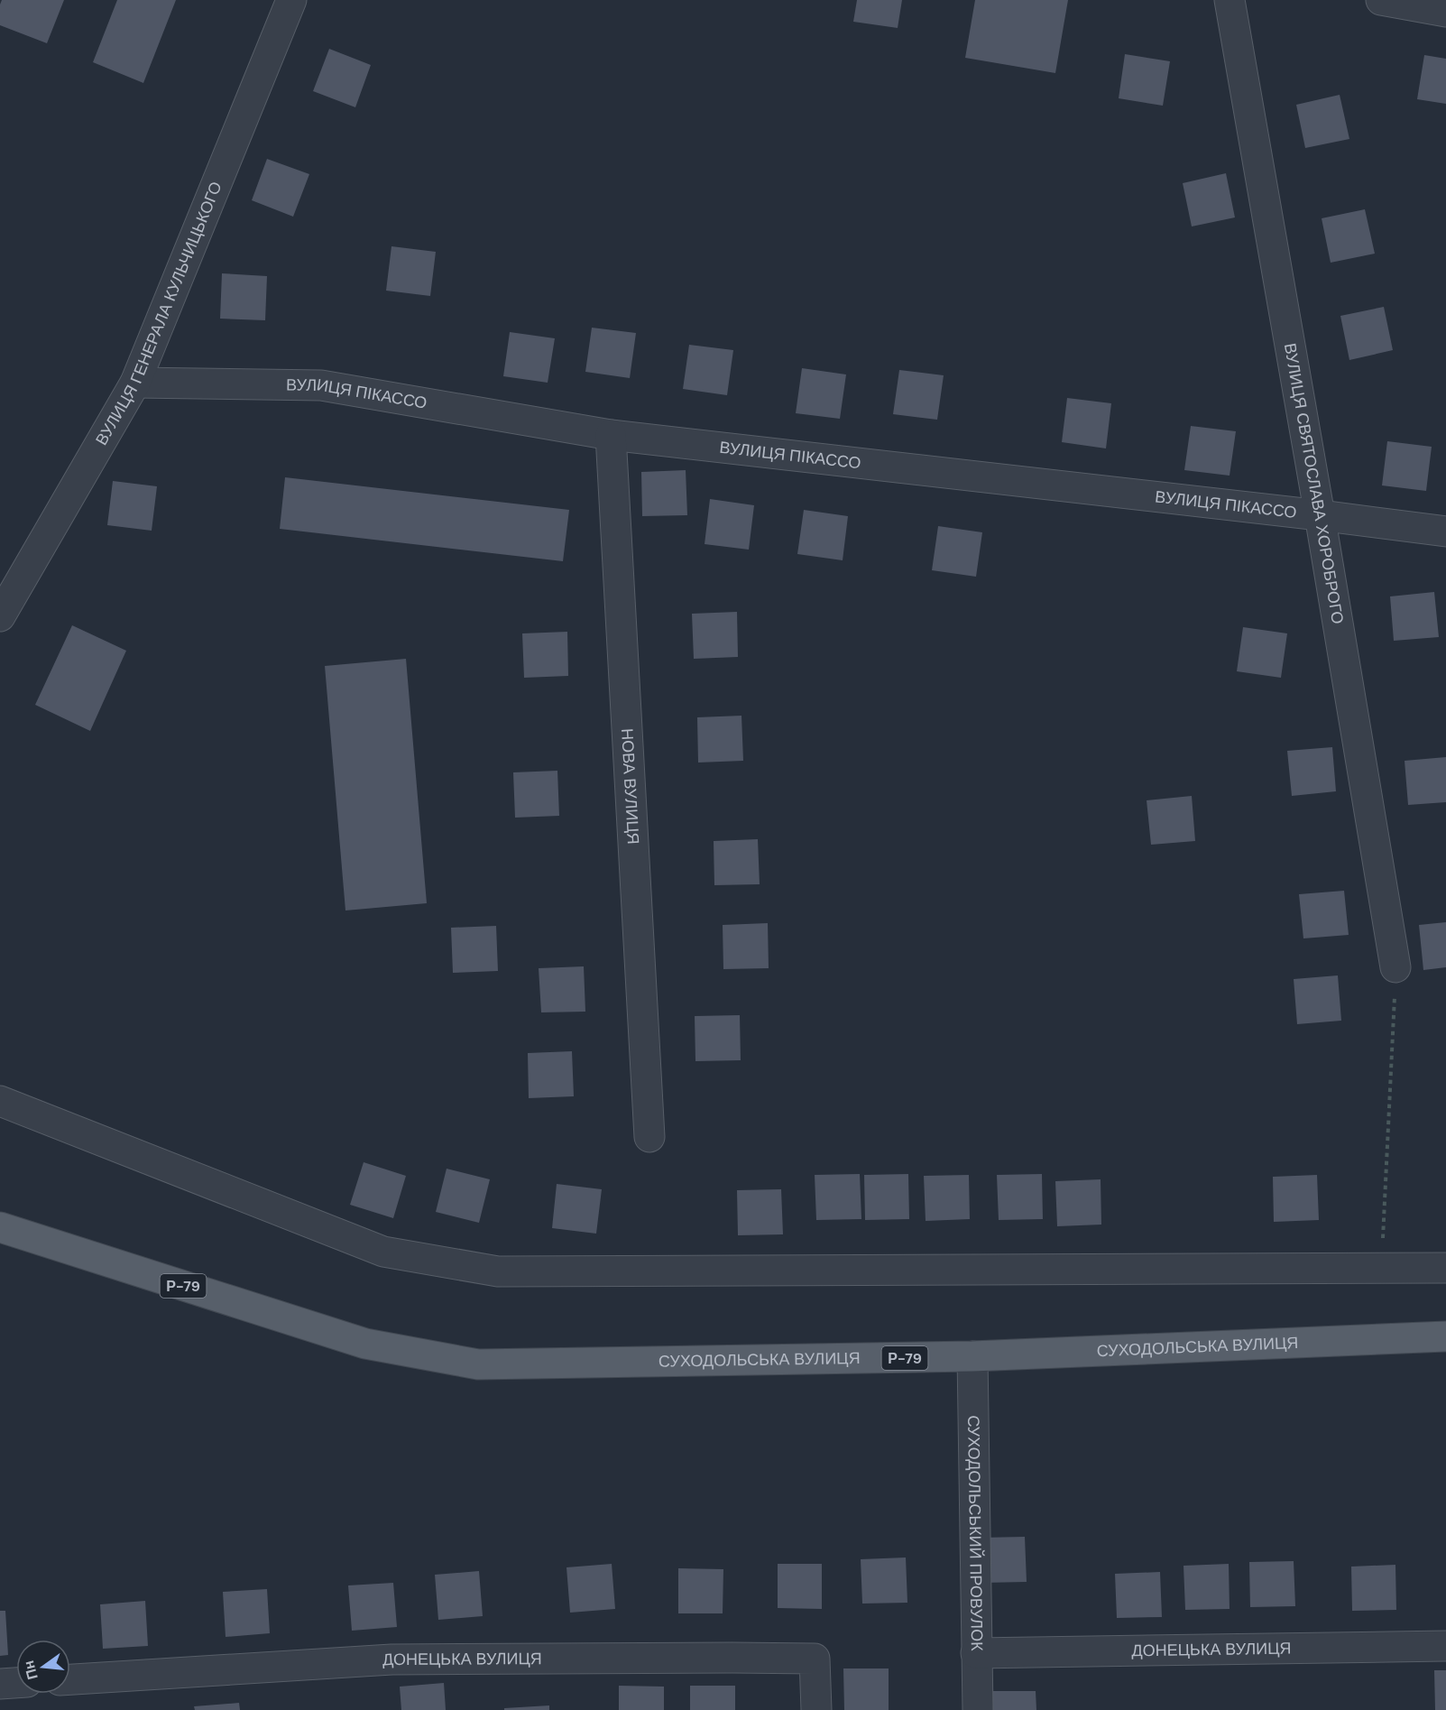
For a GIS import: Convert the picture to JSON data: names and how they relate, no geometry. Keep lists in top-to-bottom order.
{
  "streets": {
    "main road": ["Р-79", "СУХОДОЛЬСЬКА ВУЛИЦЯ"],
    "street": [
      "ВУЛИЦЯ ГЕНЕРАЛА КУЛЬЧИЦЬКОГО",
      "ВУЛИЦЯ ПІКАССО",
      "ВУЛИЦЯ СВЯТОСЛАВА ХОРОБРОГО",
      "НОВА ВУЛИЦЯ",
      "СУХОДОЛЬСЬКИЙ ПРОВУЛОК",
      "ДОНЕЦЬКА ВУЛИЦЯ"
    ]
  },
  "crossings": [
    ["ВУЛИЦЯ ГЕНЕРАЛА КУЛЬЧИЦЬКОГО", "ВУЛИЦЯ ПІКАССО"],
    ["ВУЛИЦЯ ПІКАССО", "ВУЛИЦЯ СВЯТОСЛАВА ХОРОБРОГО"],
    ["ВУЛИЦЯ ПІКАССО", "НОВА ВУЛИЦЯ"],
    ["СУХОДОЛЬСЬКА ВУЛИЦЯ", "СУХОДОЛЬСЬКИЙ ПРОВУЛОК"],
    ["СУХОДОЛЬСЬКИЙ ПРОВУЛОК", "ДОНЕЦЬКА ВУЛИЦЯ"]
  ],
  "north": "left"
}
